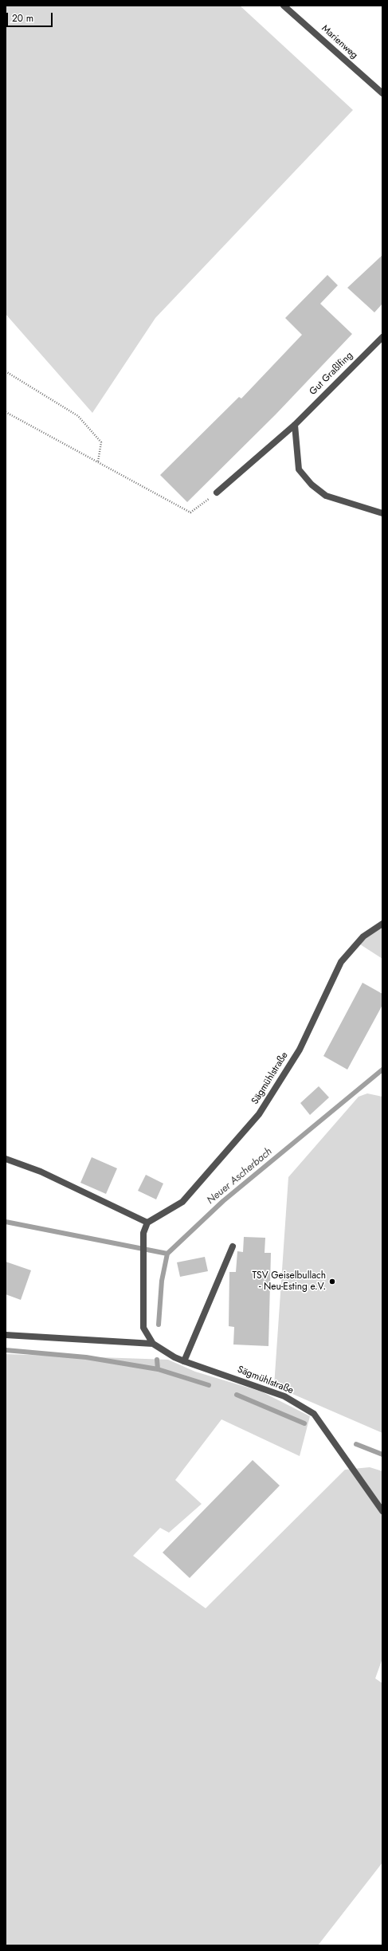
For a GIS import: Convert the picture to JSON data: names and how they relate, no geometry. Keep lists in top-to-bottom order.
{
  "streets": {
    "street": ["Marienweg", "Gut Graßlfing", "Sägmühlstraße"]
  },
  "water": ["Neuer Ascherbach"],
  "places": ["TSV Geiselbullach - Neu-Esting e.V."],
  "scale_bar": "20 m"
}
